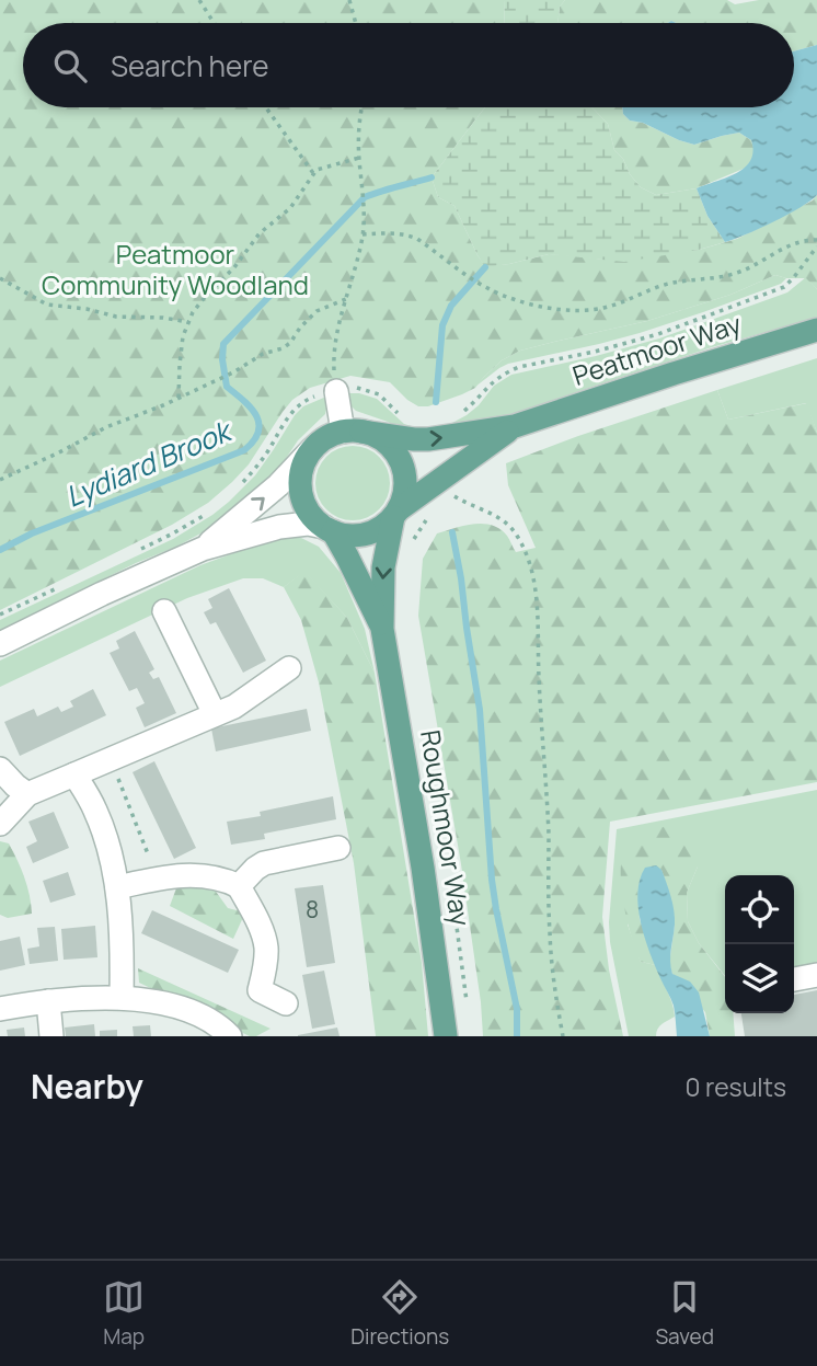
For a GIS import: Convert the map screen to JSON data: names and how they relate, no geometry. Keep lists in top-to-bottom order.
{
  "streets": {
    "main road": ["Peatmoor Way", "Roughmoor Way"]
  },
  "crossings": [
    ["Peatmoor Way", "Roughmoor Way"]
  ],
  "water": ["Lydiard Brook"],
  "parks": ["Peatmoor Community Woodland"],
  "house_numbers": ["8"],
  "page": {
    "search": "Search here",
    "heading": ["Nearby", "0 results"],
    "nav": ["Map", "Directions", "Saved"]
  }
}
